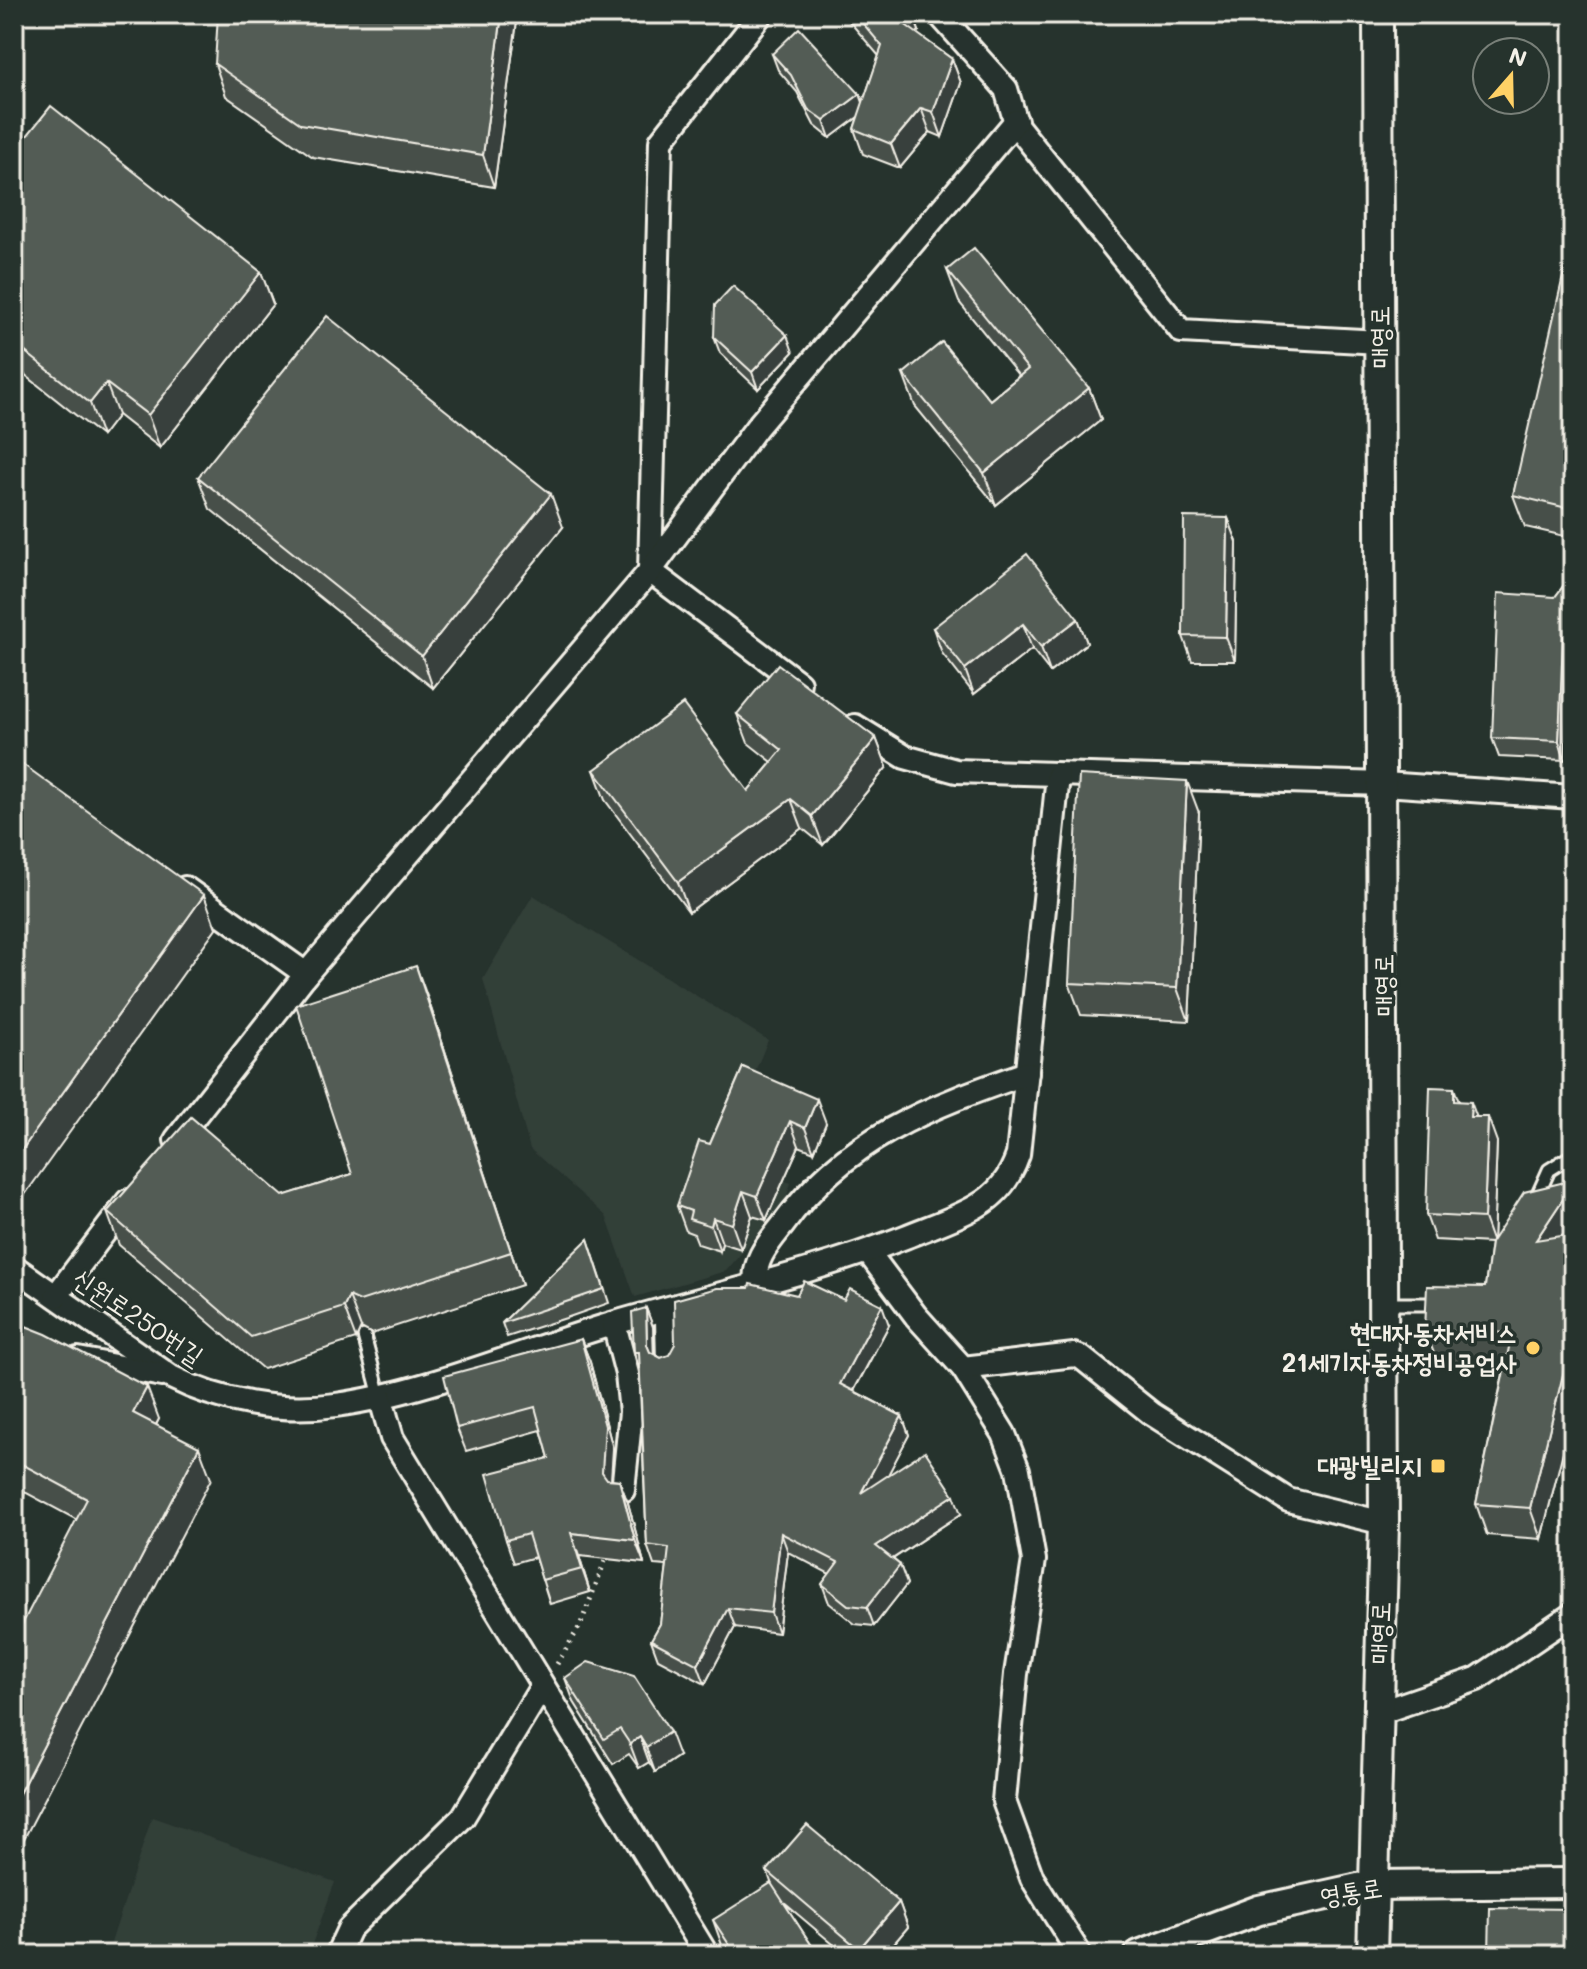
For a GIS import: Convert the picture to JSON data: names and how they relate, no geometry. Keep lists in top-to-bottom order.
{
  "streets": {
    "street": ["매영로", "신원로250번길", "영통로"]
  },
  "crossings": [
    ["매영로", "영통로"]
  ],
  "places": {
    "other": ["현대자동차서비스 21세기자동차정비공업사"],
    "transit": ["대광빌리지"]
  },
  "north": "top"
}
